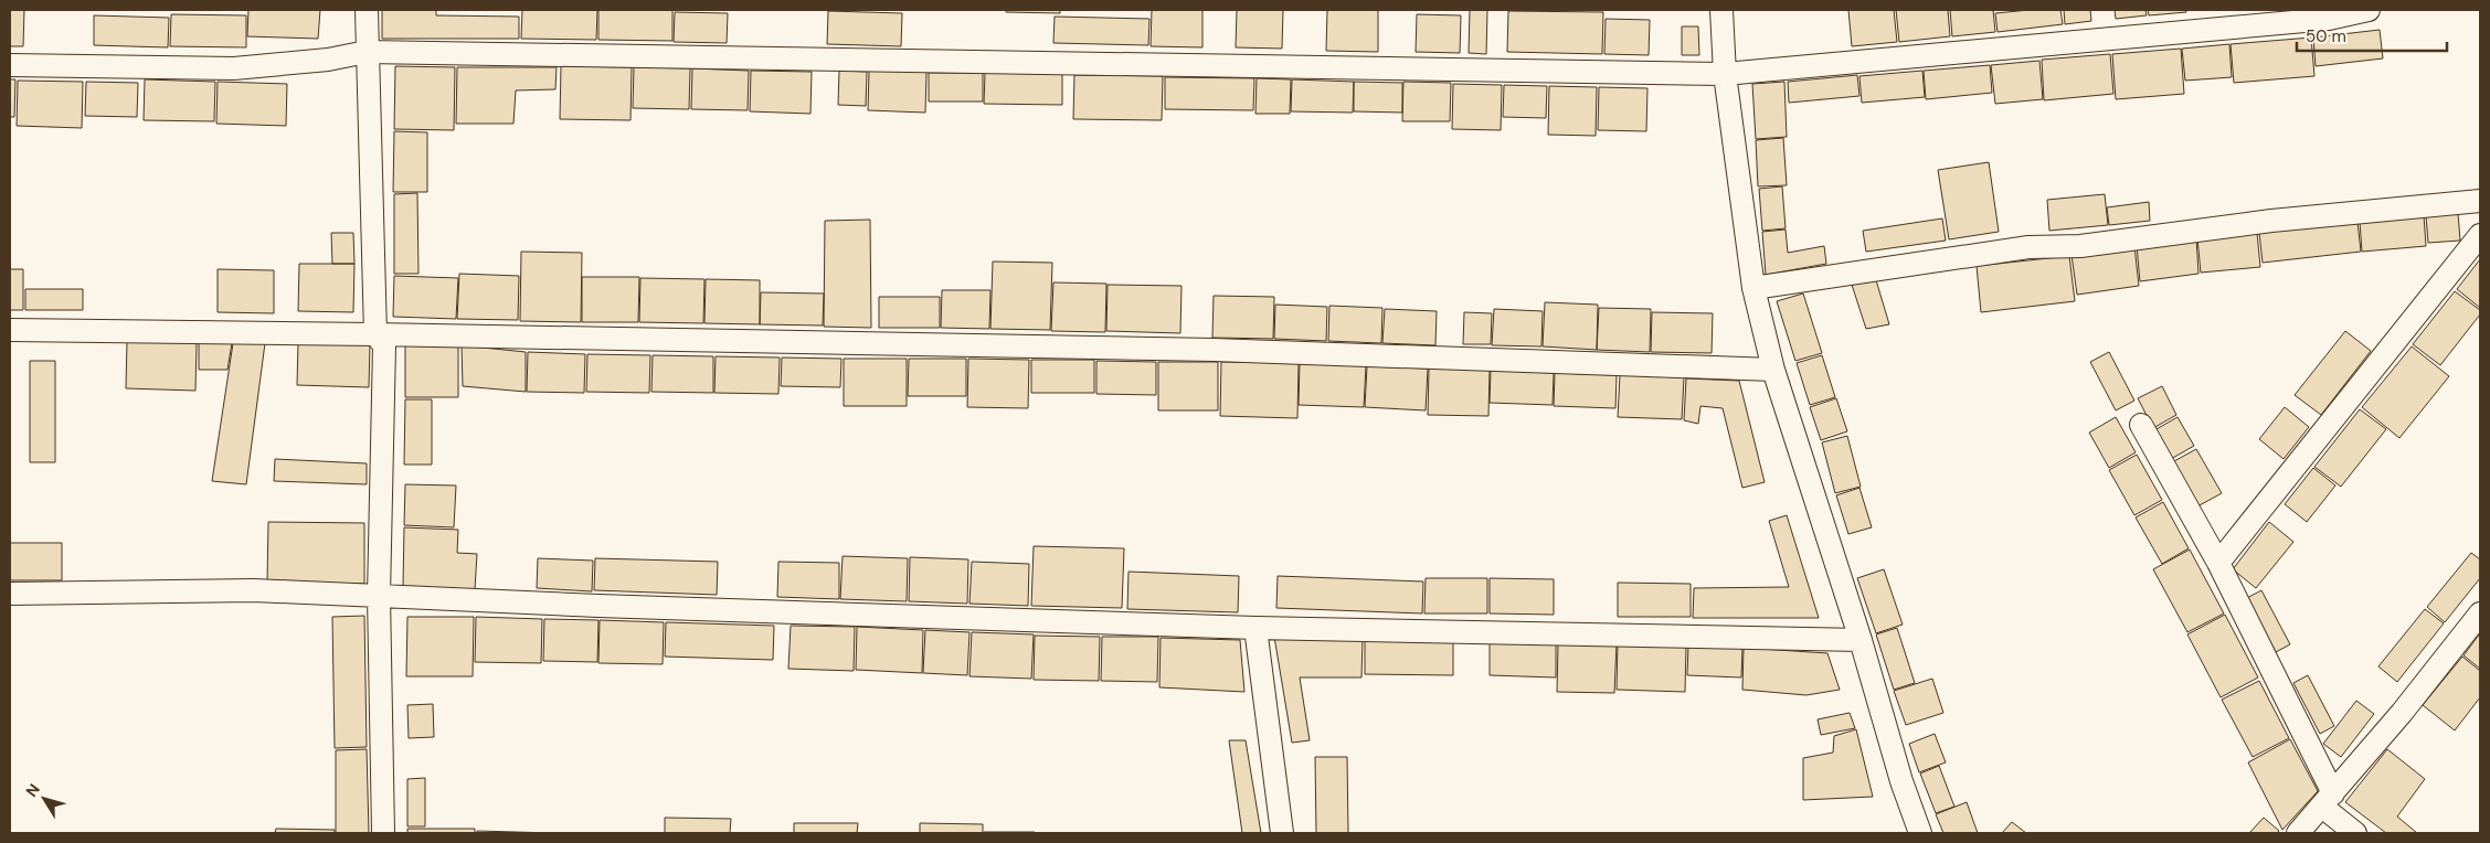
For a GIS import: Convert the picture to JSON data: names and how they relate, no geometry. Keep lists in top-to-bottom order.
{
  "scale_bar": "50 m",
  "north": "top left"
}
